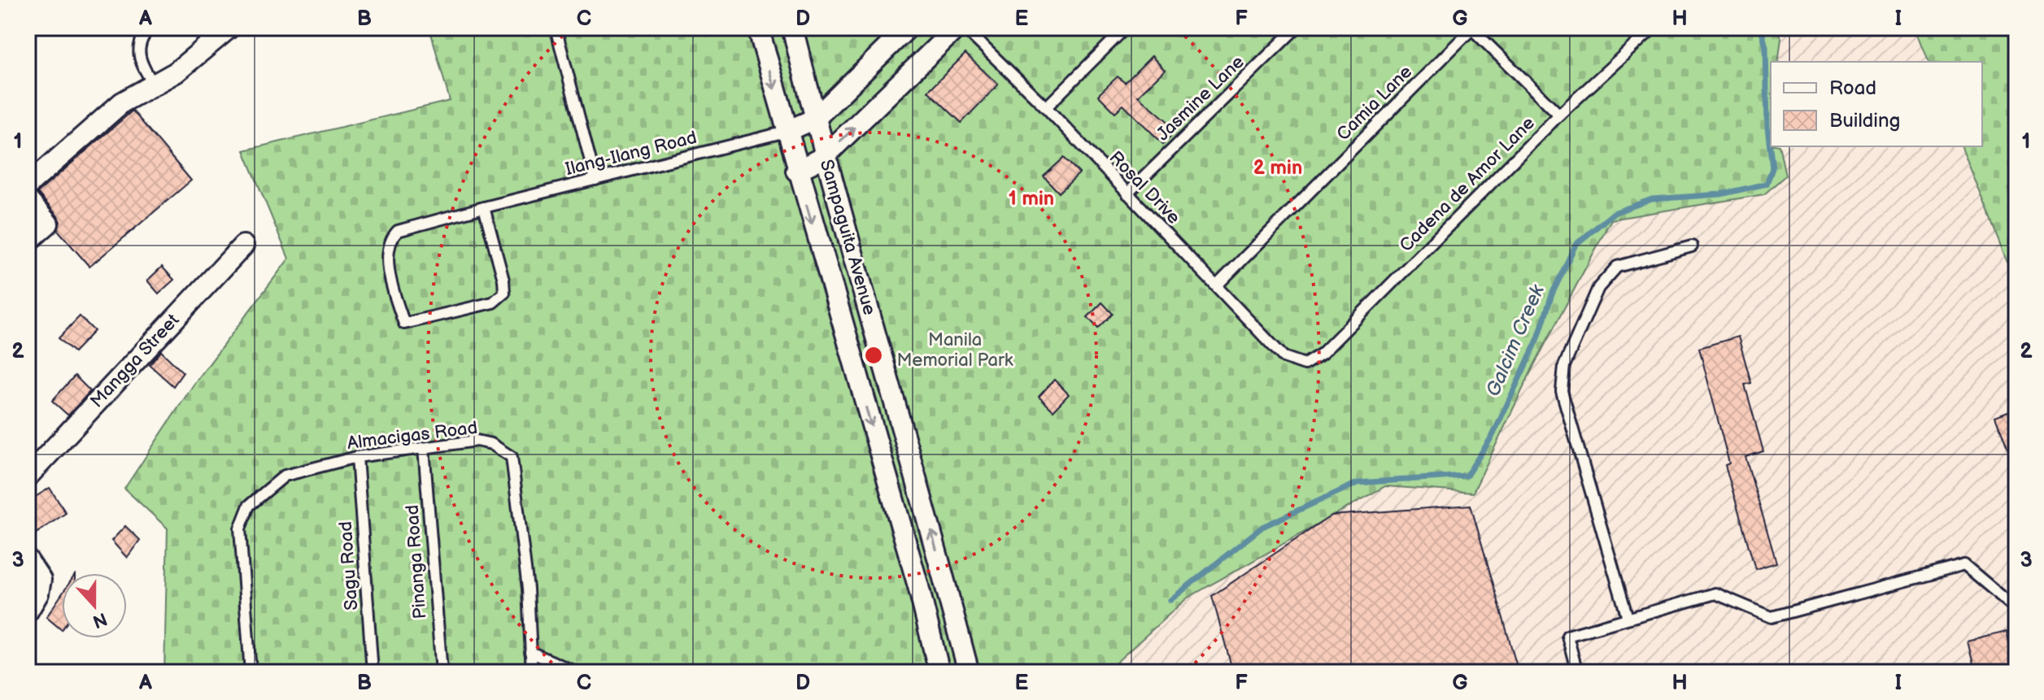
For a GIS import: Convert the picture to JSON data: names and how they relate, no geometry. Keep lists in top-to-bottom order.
{
  "streets": {
    "street": ["Sampaguita Avenue", "Mangga Street"],
    "lane": [
      "Jasmine Lane",
      "Camia Lane",
      "Ilang-Ilang Road",
      "Cadena de Amor Lane",
      "Rosal Drive",
      "Almacigas Road",
      "Pinanga Road",
      "Sagu Road"
    ]
  },
  "crossings": [
    ["Jasmine Lane", "Rosal Drive"],
    ["Camia Lane", "Rosal Drive"],
    ["Ilang-Ilang Road", "Sampaguita Avenue"],
    ["Cadena de Amor Lane", "Rosal Drive"],
    ["Almacigas Road", "Pinanga Road"],
    ["Almacigas Road", "Sagu Road"]
  ],
  "water": ["Galcim Creek"],
  "parks": ["Manila Memorial Park"],
  "legend": ["Road", "Building"],
  "north": "bottom",
  "grid": {
    "columns": [
      "A",
      "B",
      "C",
      "D",
      "E",
      "F",
      "G",
      "H",
      "I"
    ],
    "rows": ["1", "2", "3"]
  },
  "rings": ["2 min", "1 min"]
}
